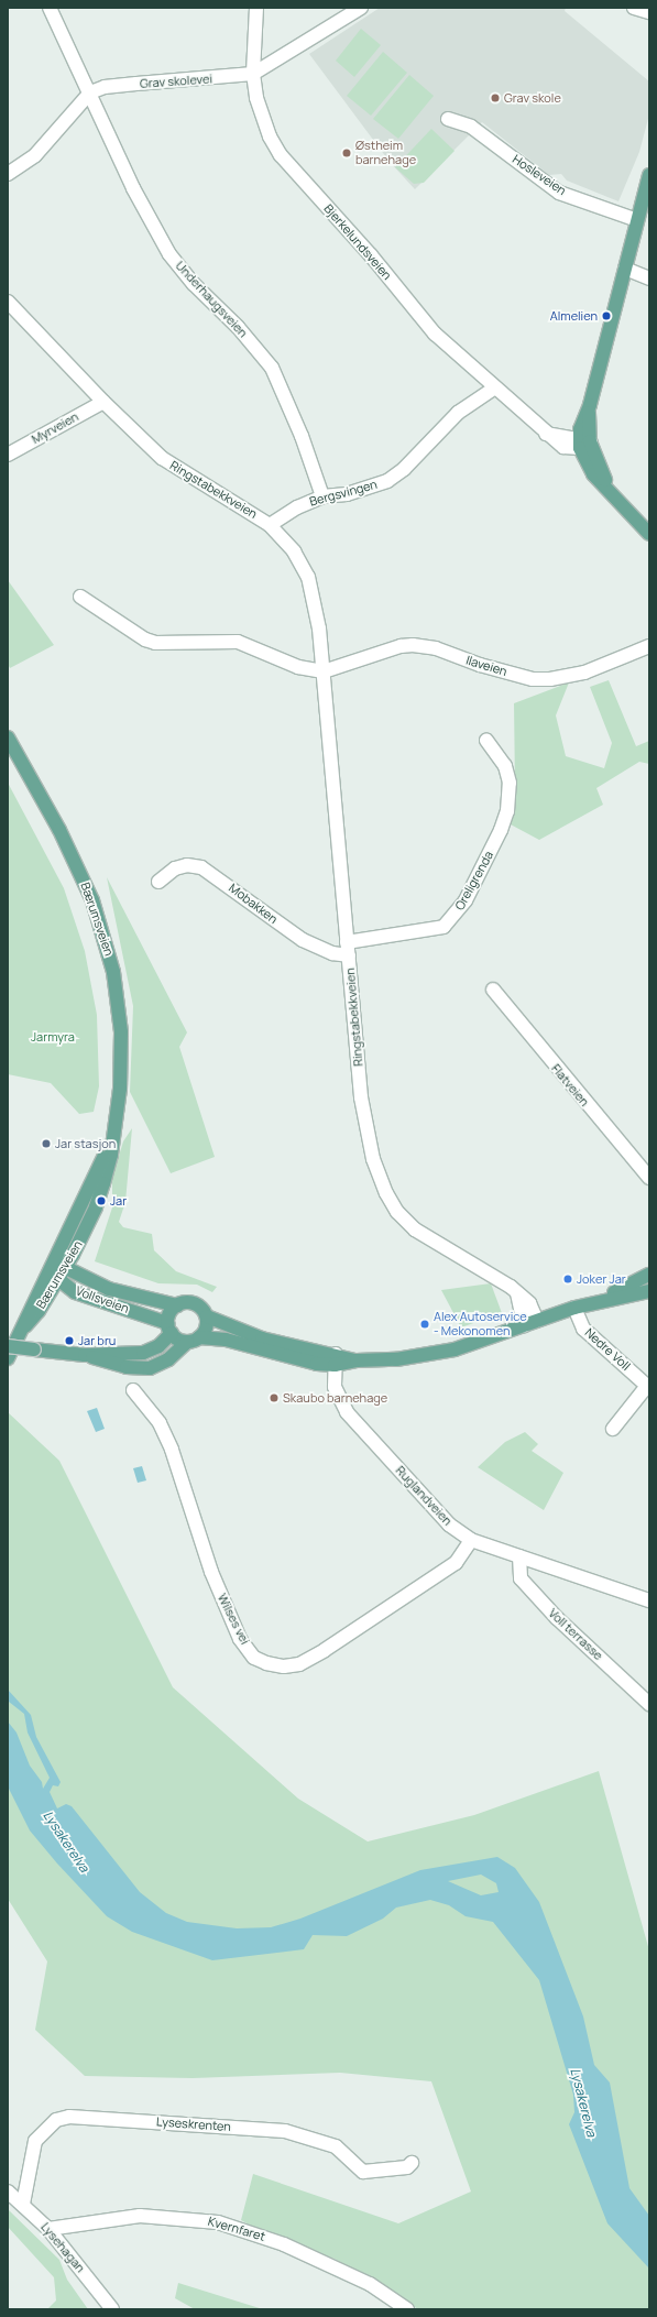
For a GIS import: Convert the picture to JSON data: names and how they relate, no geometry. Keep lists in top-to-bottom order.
{
  "streets": {
    "main road": ["Bærumsveien", "Vollsveien"],
    "street": [
      "Grav skolevei",
      "Hosleveien",
      "Bjerkelundsveien",
      "Underhaugsveien",
      "Myrveien",
      "Ringstabekkveien",
      "Bergsvingen",
      "Ilaveien",
      "Oreligrenda",
      "Mobakken",
      "Flatveien",
      "Nedre Voll",
      "Ruglandveien",
      "Wilses vei",
      "Voll terrasse",
      "Lyseskrenten",
      "Kvernfaret",
      "Lysehagan"
    ]
  },
  "crossings": [
    ["Grav skolevei", "Bjerkelundsveien"],
    ["Grav skolevei", "Underhaugsveien"],
    ["Bjerkelundsveien", "Bergsvingen"],
    ["Underhaugsveien", "Bergsvingen"],
    ["Myrveien", "Ringstabekkveien"],
    ["Ringstabekkveien", "Bergsvingen"],
    ["Ringstabekkveien", "Ilaveien"],
    ["Ringstabekkveien", "Oreligrenda"],
    ["Ringstabekkveien", "Mobakken"],
    ["Bærumsveien", "Vollsveien"],
    ["Ruglandveien", "Wilses vei"],
    ["Ruglandveien", "Voll terrasse"],
    ["Lyseskrenten", "Lysehagan"],
    ["Kvernfaret", "Lysehagan"]
  ],
  "water": ["Lysakerelva"],
  "parks": ["Jarmyra"],
  "places": [
    "Grav skole",
    "Østheim barnehage",
    "Almelien",
    "Jar stasjon",
    "Jar",
    "Joker Jar",
    "Alex Autoservice - Mekonomen",
    "Jar bru",
    "Skaubo barnehage"
  ]
}
